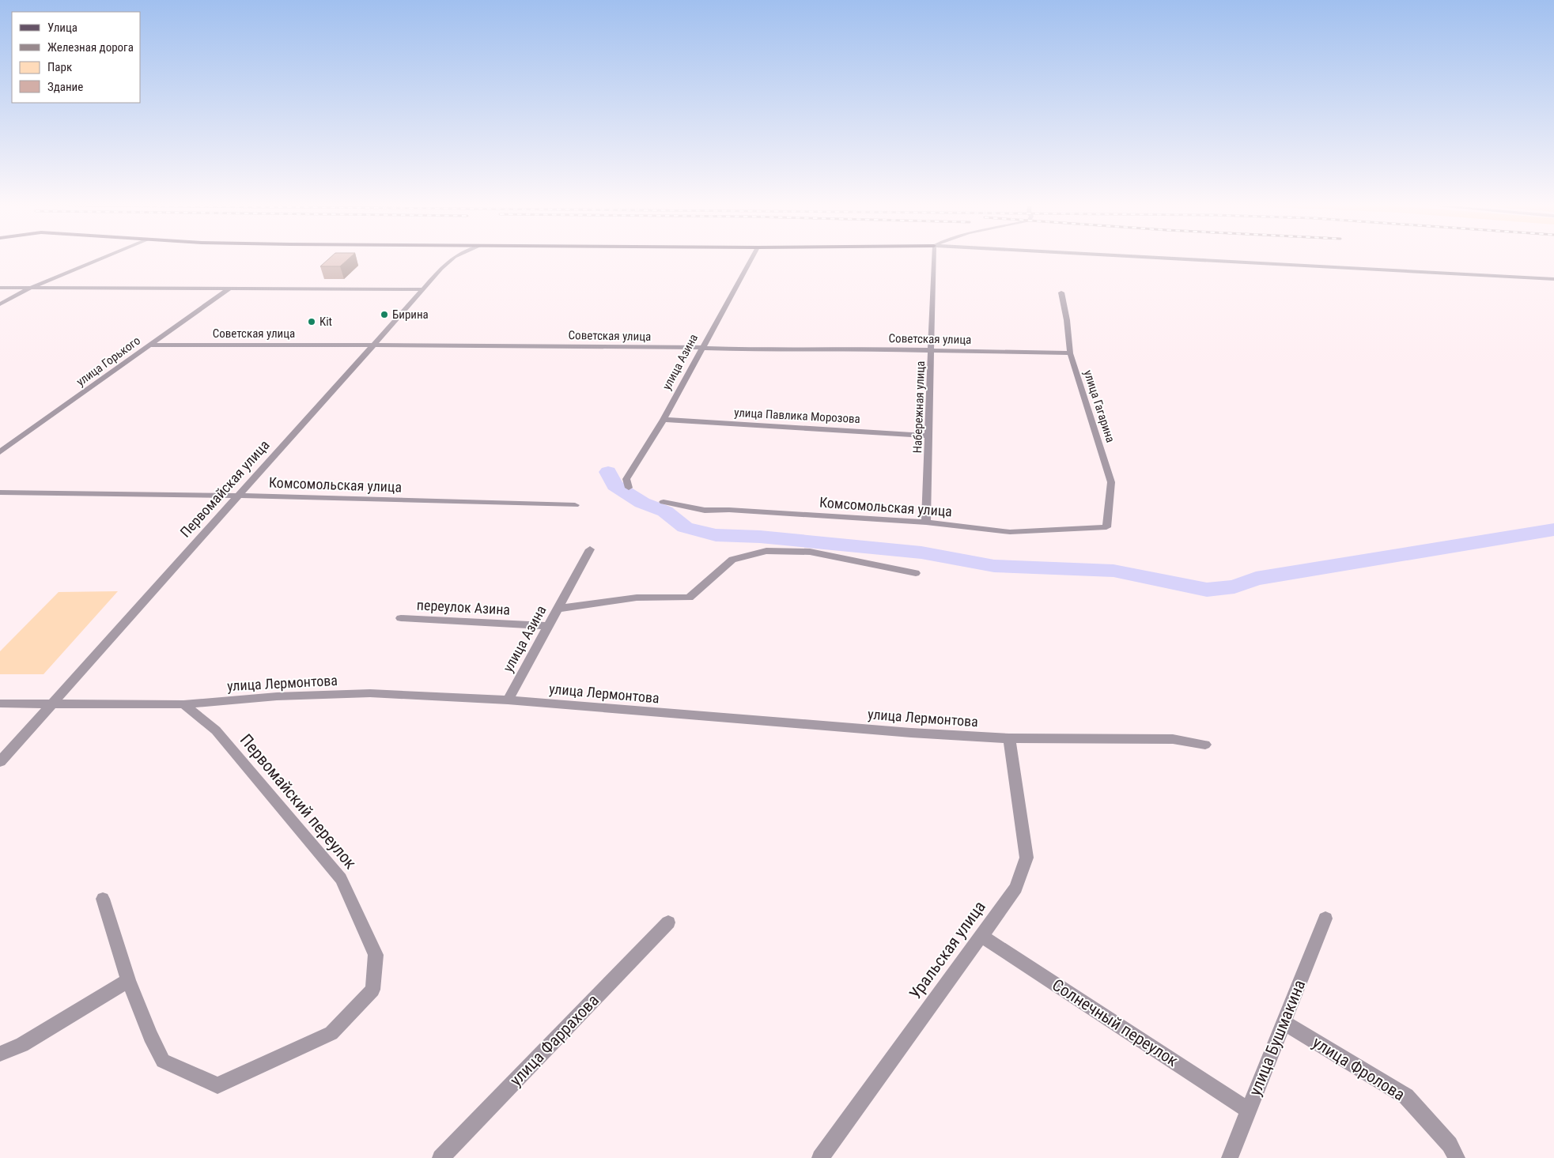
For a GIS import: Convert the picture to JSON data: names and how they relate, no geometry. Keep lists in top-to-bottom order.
{
  "streets": {
    "street": [
      "Советская улица",
      "улица Горького",
      "улица Азина",
      "улица Гагарина",
      "Набережная улица",
      "улица Павлика Морозова",
      "Комсомольская улица",
      "Первомайская улица",
      "переулок Азина",
      "улица Лермонтова",
      "Первомайский переулок",
      "Уральская улица",
      "Солнечный переулок",
      "улица Бушмакина",
      "улица Фаррахова",
      "улица Фролова"
    ]
  },
  "crossings": [
    ["Советская улица", "улица Горького"],
    ["Советская улица", "улица Азина"],
    ["Советская улица", "улица Гагарина"],
    ["Советская улица", "Набережная улица"],
    ["Советская улица", "Первомайская улица"],
    ["улица Азина", "улица Павлика Морозова"],
    ["улица Азина", "переулок Азина"],
    ["улица Азина", "улица Лермонтова"],
    ["улица Гагарина", "Комсомольская улица"],
    ["Набережная улица", "улица Павлика Морозова"],
    ["Набережная улица", "Комсомольская улица"],
    ["Комсомольская улица", "Первомайская улица"],
    ["Первомайская улица", "улица Лермонтова"],
    ["улица Лермонтова", "Первомайский переулок"],
    ["улица Лермонтова", "Уральская улица"],
    ["Уральская улица", "Солнечный переулок"],
    ["Солнечный переулок", "улица Бушмакина"],
    ["улица Бушмакина", "улица Фролова"]
  ],
  "places": ["Бирина", "Kit"],
  "legend": [
    "Улица",
    "Железная дорога",
    "Парк",
    "Здание"
  ]
}
